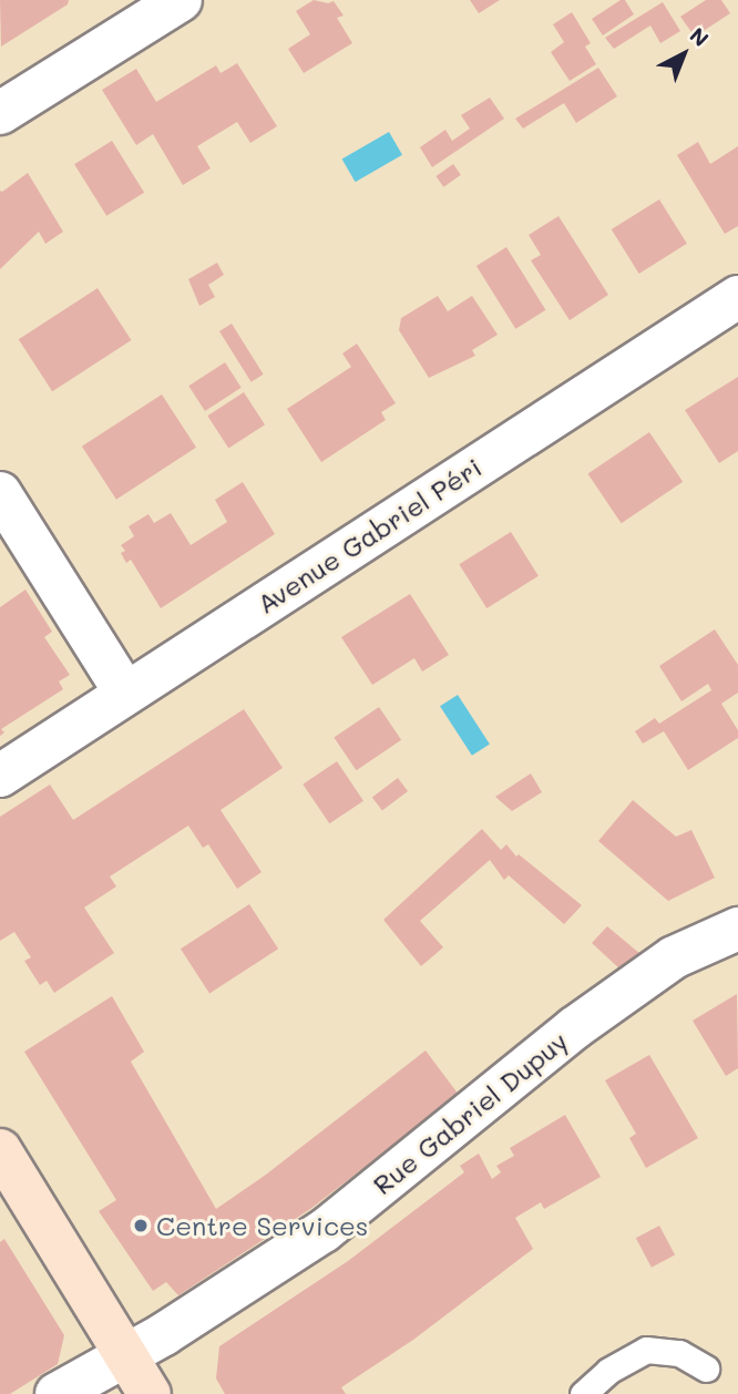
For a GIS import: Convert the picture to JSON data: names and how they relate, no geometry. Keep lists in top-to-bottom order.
{
  "streets": {
    "street": ["Avenue Gabriel Péri", "Rue Gabriel Dupuy"]
  },
  "places": ["Centre Services"],
  "north": "top right"
}
